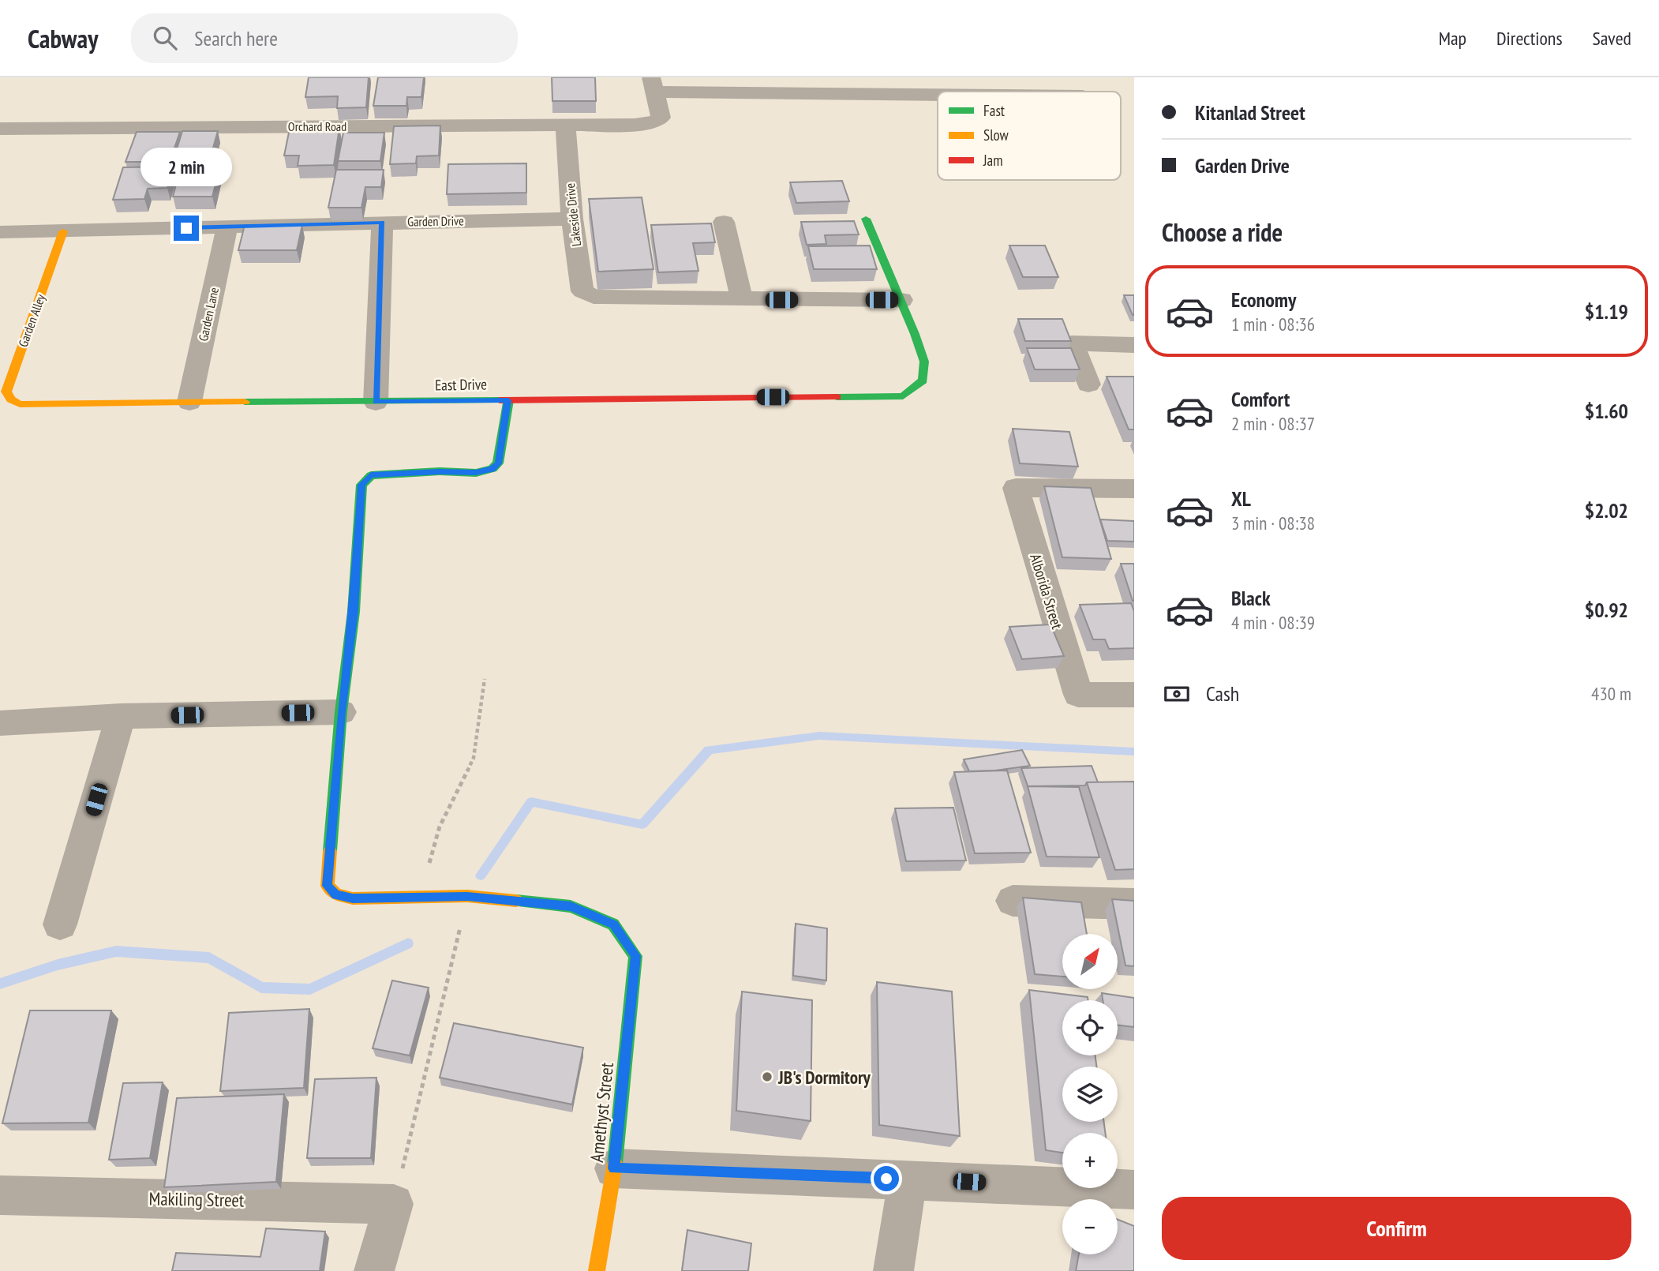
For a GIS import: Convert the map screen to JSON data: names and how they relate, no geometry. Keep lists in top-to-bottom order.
{
  "streets": {
    "street": [
      "Orchard Road",
      "Lakeside Drive",
      "Garden Drive",
      "Garden Lane",
      "Garden Alley",
      "East Drive",
      "Alborida Street",
      "Amethyst Street",
      "Makiling Street"
    ]
  },
  "crossings": [
    ["Orchard Road", "Lakeside Drive"],
    ["Lakeside Drive", "Garden Drive"],
    ["Garden Drive", "Garden Lane"],
    ["Garden Drive", "Garden Alley"],
    ["Garden Lane", "East Drive"],
    ["Garden Alley", "East Drive"]
  ],
  "places": ["JB's Dormitory"],
  "legend": ["Fast", "Slow", "Jam"],
  "north": "top right",
  "page": {
    "header": "Cabway",
    "search": "Search here",
    "nav": ["Map", "Directions", "Saved"],
    "banner": ["Kitanlad Street", "Garden Drive"],
    "bubble": "2 min",
    "heading": "Choose a ride",
    "list": [
      {
        "name": "Economy",
        "note": "1 min · 08:36",
        "value": "$1.19"
      },
      {
        "name": "Comfort",
        "note": "2 min · 08:37",
        "value": "$1.60"
      },
      {
        "name": "XL",
        "note": "3 min · 08:38",
        "value": "$2.02"
      },
      {
        "name": "Black",
        "note": "4 min · 08:39",
        "value": "$0.92"
      }
    ],
    "pay": ["Cash", "430 m"],
    "map_buttons": ["+", "−"],
    "buttons": "Confirm"
  }
}
